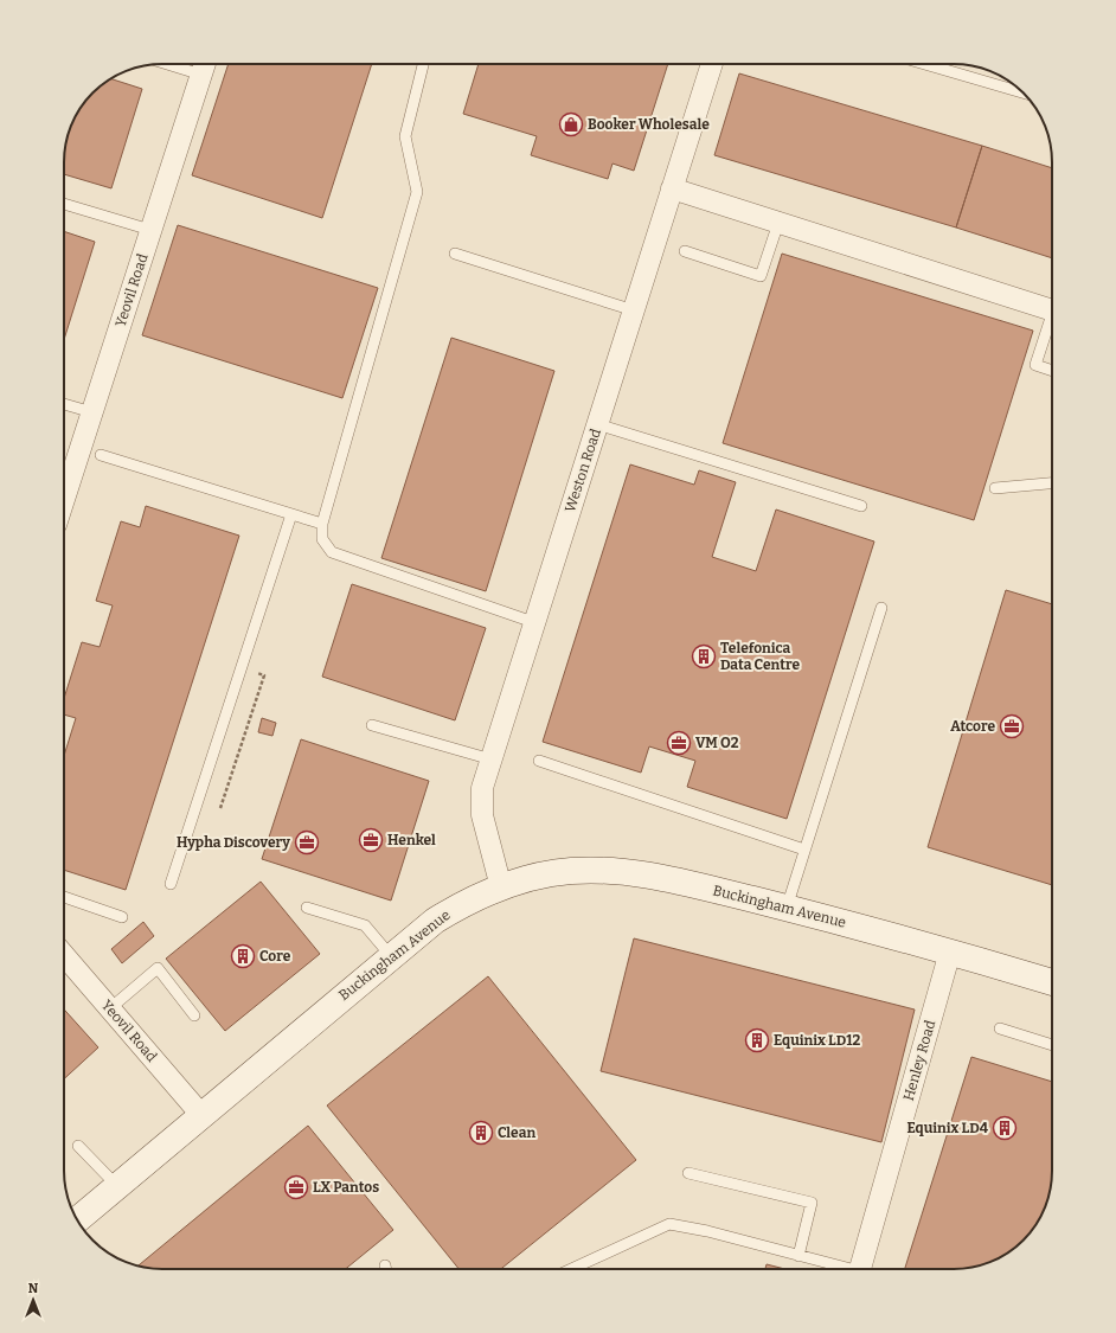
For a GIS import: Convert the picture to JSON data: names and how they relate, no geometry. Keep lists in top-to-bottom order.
{
  "streets": {
    "street": [
      "Yeovil Road",
      "Weston Road",
      "Buckingham Avenue",
      "Henley Road"
    ]
  },
  "crossings": [
    ["Yeovil Road", "Buckingham Avenue"],
    ["Weston Road", "Buckingham Avenue"],
    ["Buckingham Avenue", "Henley Road"]
  ],
  "places": {
    "shop": ["Booker Wholesale"],
    "building": [
      "Telefonica Data Centre",
      "Core",
      "Equinix LD12",
      "Equinix LD4",
      "Clean"
    ],
    "office": [
      "Atcore",
      "VM O2",
      "Henkel",
      "Hypha Discovery",
      "LX Pantos"
    ]
  },
  "north": "top"
}
